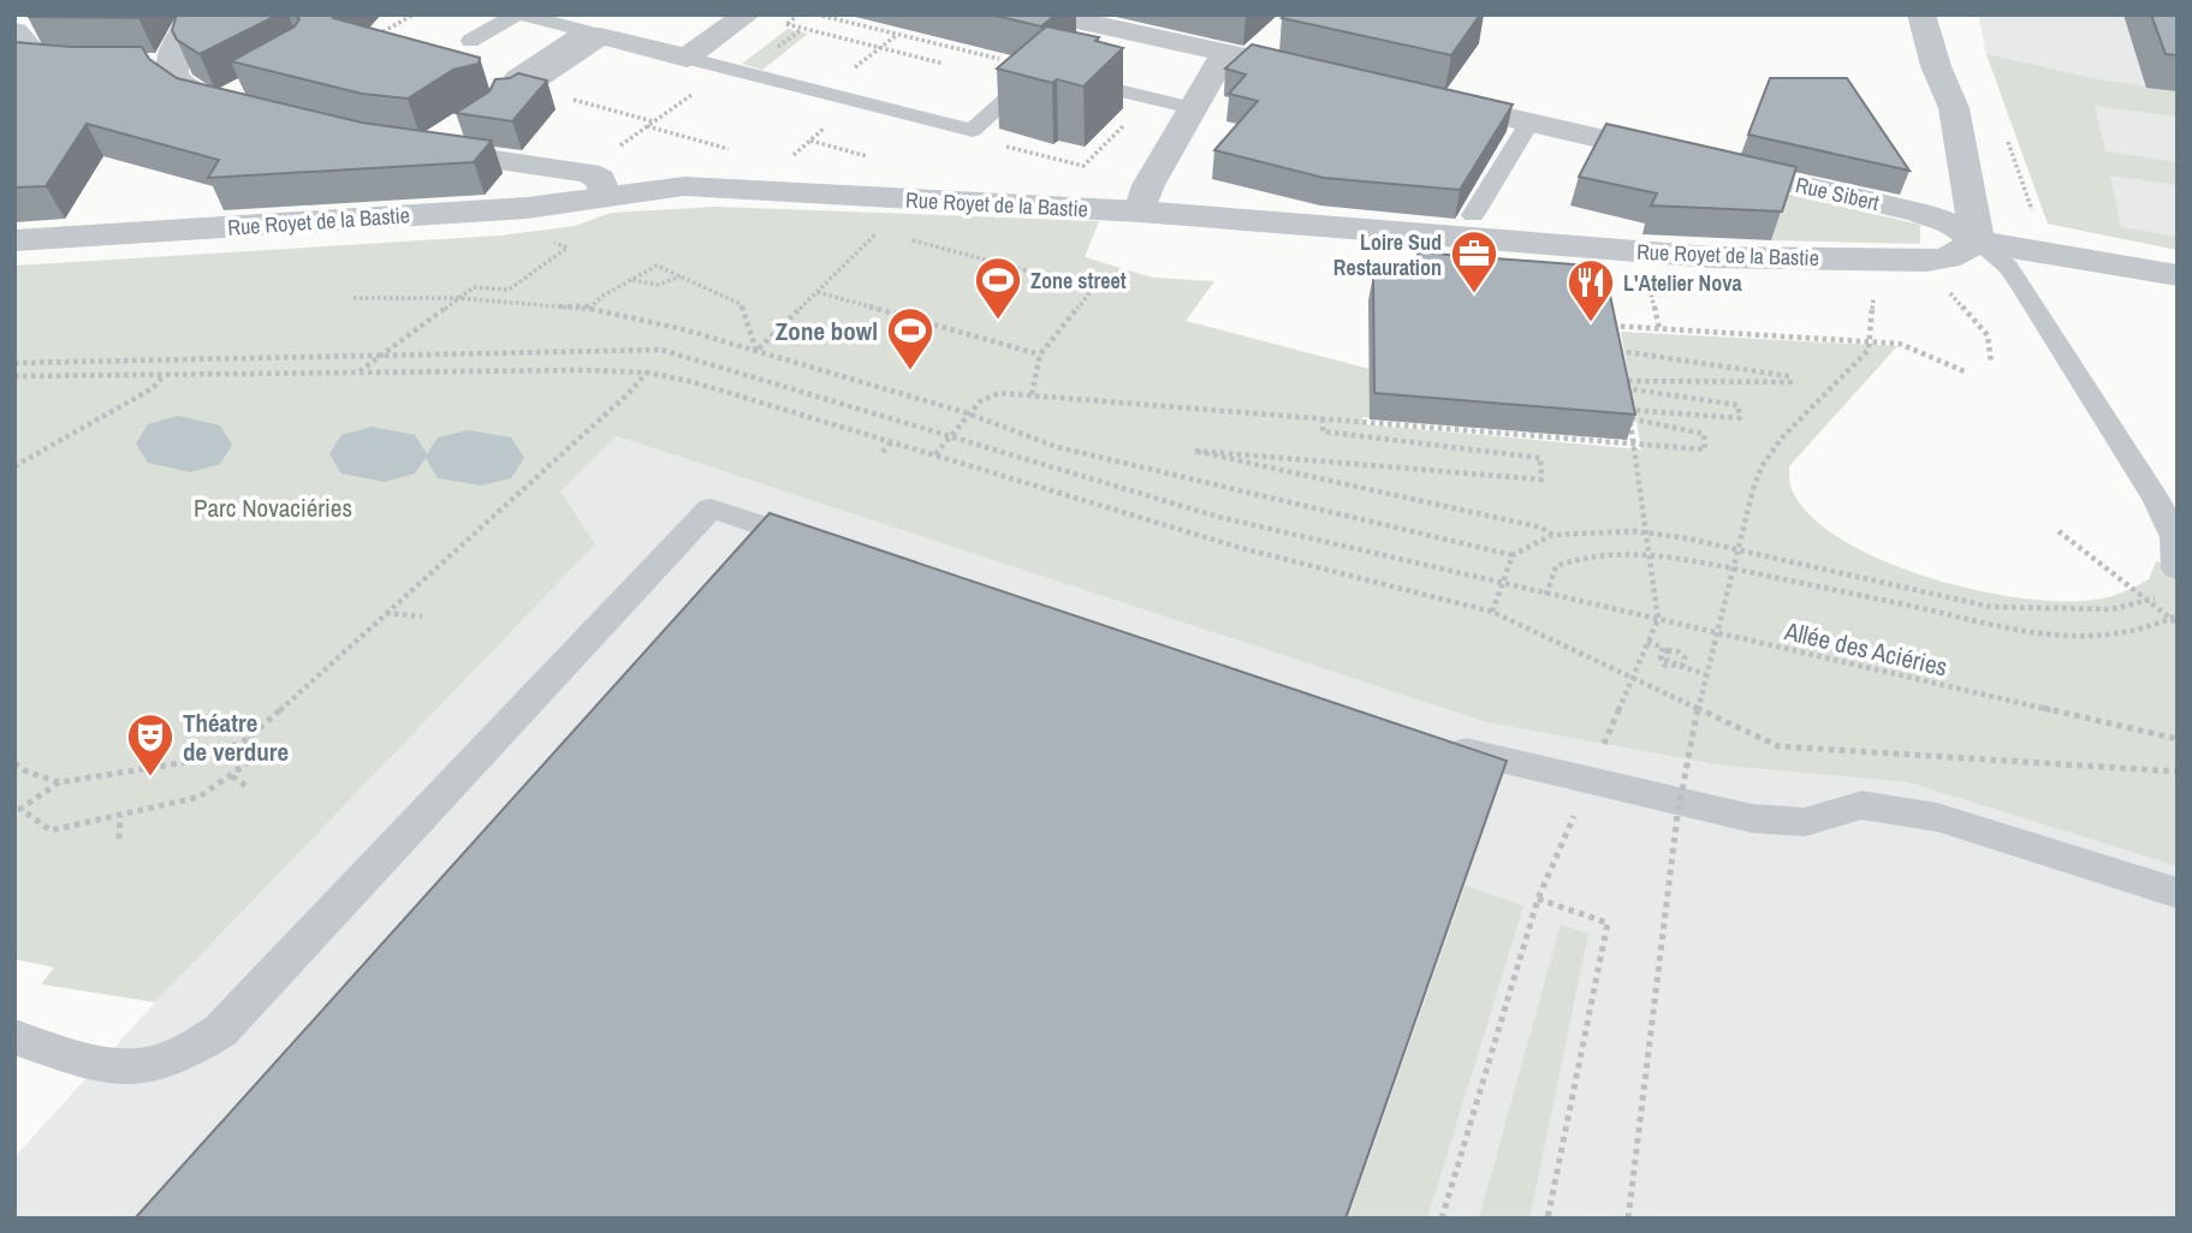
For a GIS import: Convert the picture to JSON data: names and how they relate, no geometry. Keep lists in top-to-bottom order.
{
  "streets": {
    "street": ["Rue Sibert", "Rue Royet de la Bastie"],
    "path": ["Allée des Aciéries"]
  },
  "crossings": [
    ["Rue Sibert", "Rue Royet de la Bastie"]
  ],
  "parks": ["Parc Novaciéries"],
  "places": {
    "office": ["Loire Sud Restauration"],
    "sports": ["Zone street", "Zone bowl"],
    "restaurant": ["L'Atelier Nova"],
    "theatre": ["Théatre de verdure"]
  }
}
